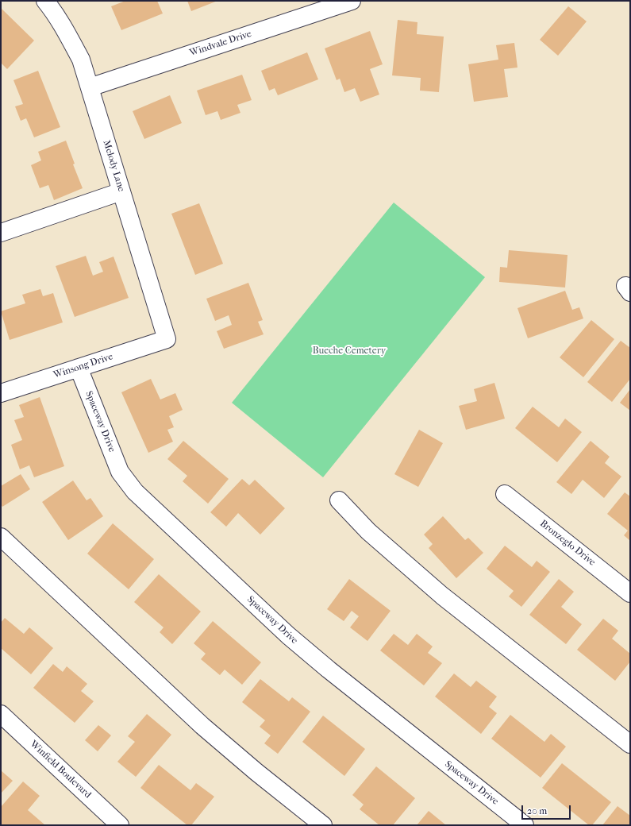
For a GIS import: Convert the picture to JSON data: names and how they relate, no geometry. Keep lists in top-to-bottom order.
{
  "streets": {
    "street": [
      "Windvale Drive",
      "Melody Lane",
      "Winsong Drive",
      "Spaceway Drive",
      "Bronzeglo Drive",
      "Winfield Boulevard"
    ]
  },
  "crossings": [
    ["Windvale Drive", "Melody Lane"],
    ["Melody Lane", "Winsong Drive"],
    ["Winsong Drive", "Spaceway Drive"]
  ],
  "parks": ["Bueche Cemetery"],
  "scale_bar": "20 m"
}
